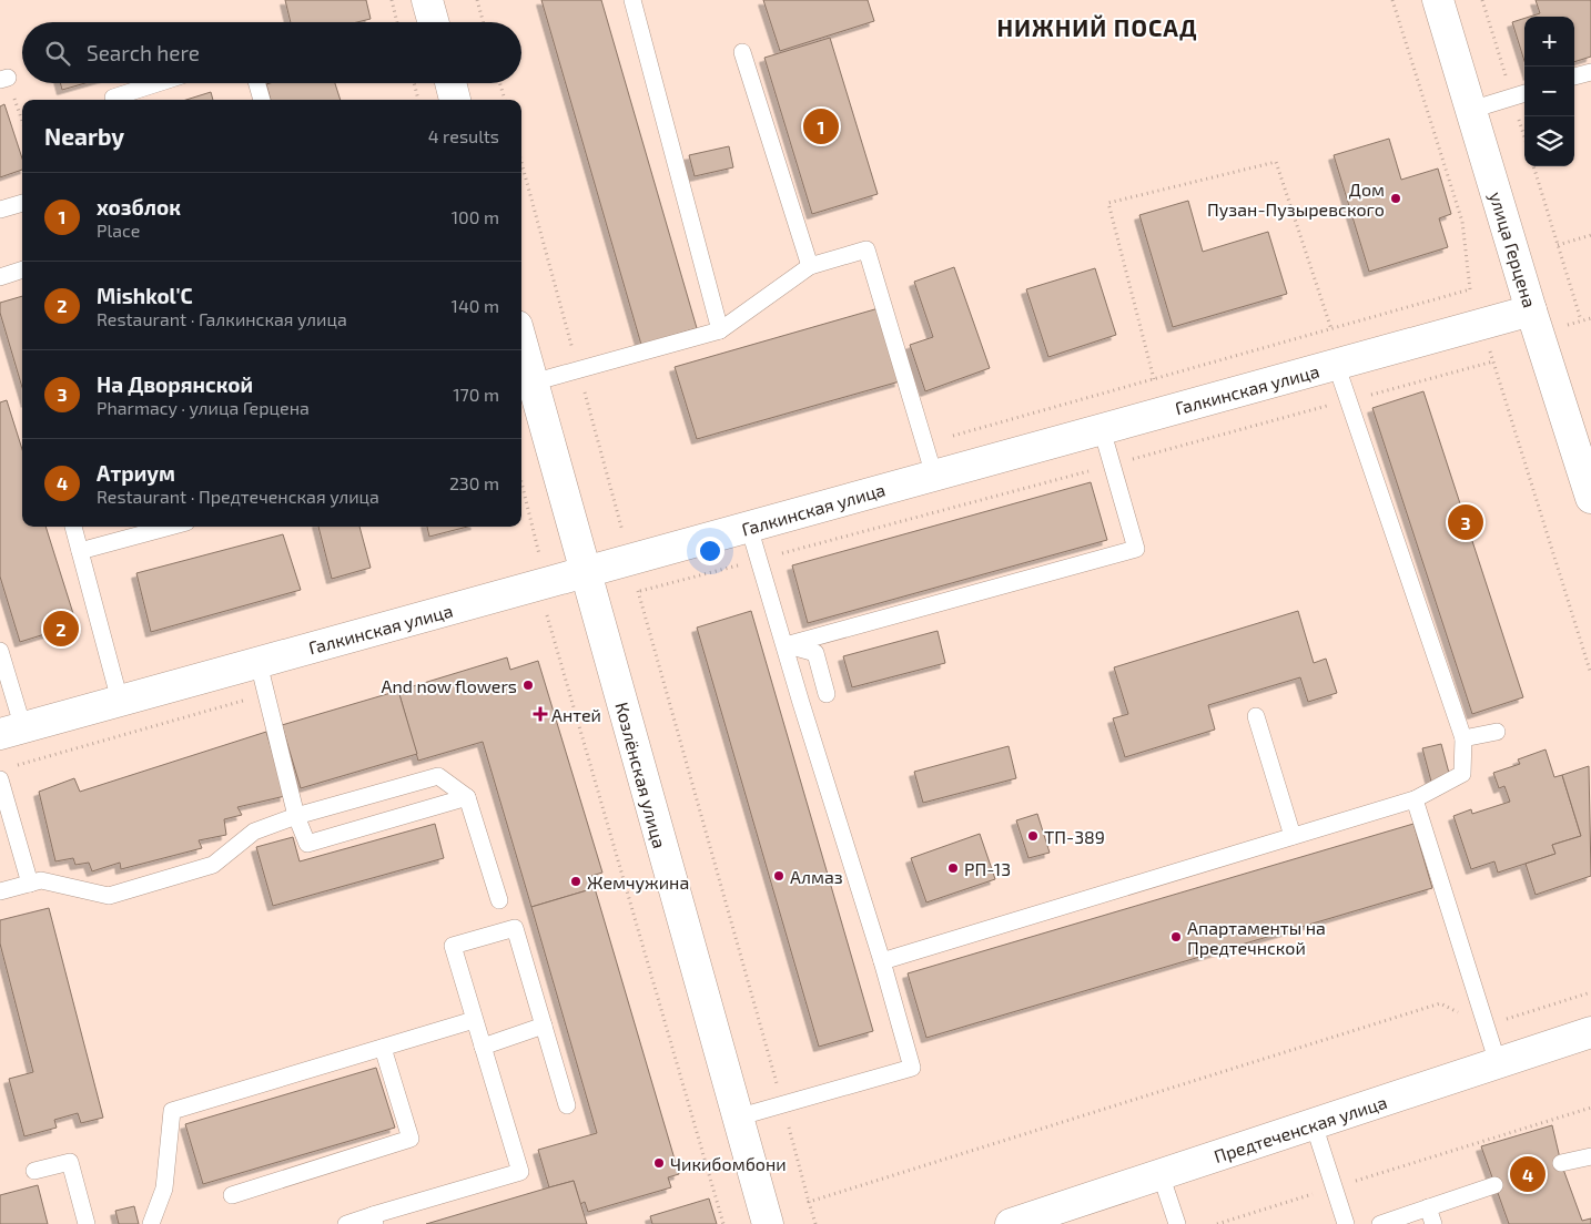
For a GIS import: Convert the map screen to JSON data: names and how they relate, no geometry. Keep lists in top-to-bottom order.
{
  "streets": {
    "street": [
      "улица Герцена",
      "Галкинская улица",
      "Козлёнская улица",
      "Предтеченская улица"
    ]
  },
  "crossings": [
    ["улица Герцена", "Галкинская улица"],
    ["Галкинская улица", "Козлёнская улица"]
  ],
  "districts": ["НИЖНИЙ ПОСАД"],
  "places": {
    "other": [
      "Дом Пузан-Пузыревского",
      "And now flowers",
      "ТП-389",
      "РП-13",
      "Алмаз",
      "Жемчужина",
      "Апартаменты на Предтечнской",
      "Чикибомбони"
    ],
    "health": ["Антей"]
  },
  "page": {
    "map_buttons": ["+", "−"],
    "search": "Search here",
    "heading": ["Nearby", "4 results"],
    "pins": [
      "1",
      "3",
      "2",
      "4"
    ],
    "list": [
      {
        "mark": "1",
        "name": "хозблок",
        "note": "Place",
        "value": "100 m"
      },
      {
        "mark": "2",
        "name": "Mishkol'C",
        "note": "Restaurant · Галкинская улица",
        "value": "140 m"
      },
      {
        "mark": "3",
        "name": "На Дворянской",
        "note": "Pharmacy · улица Герцена",
        "value": "170 m"
      },
      {
        "mark": "4",
        "name": "Атриум",
        "note": "Restaurant · Предтеченская улица",
        "value": "230 m"
      }
    ]
  }
}
